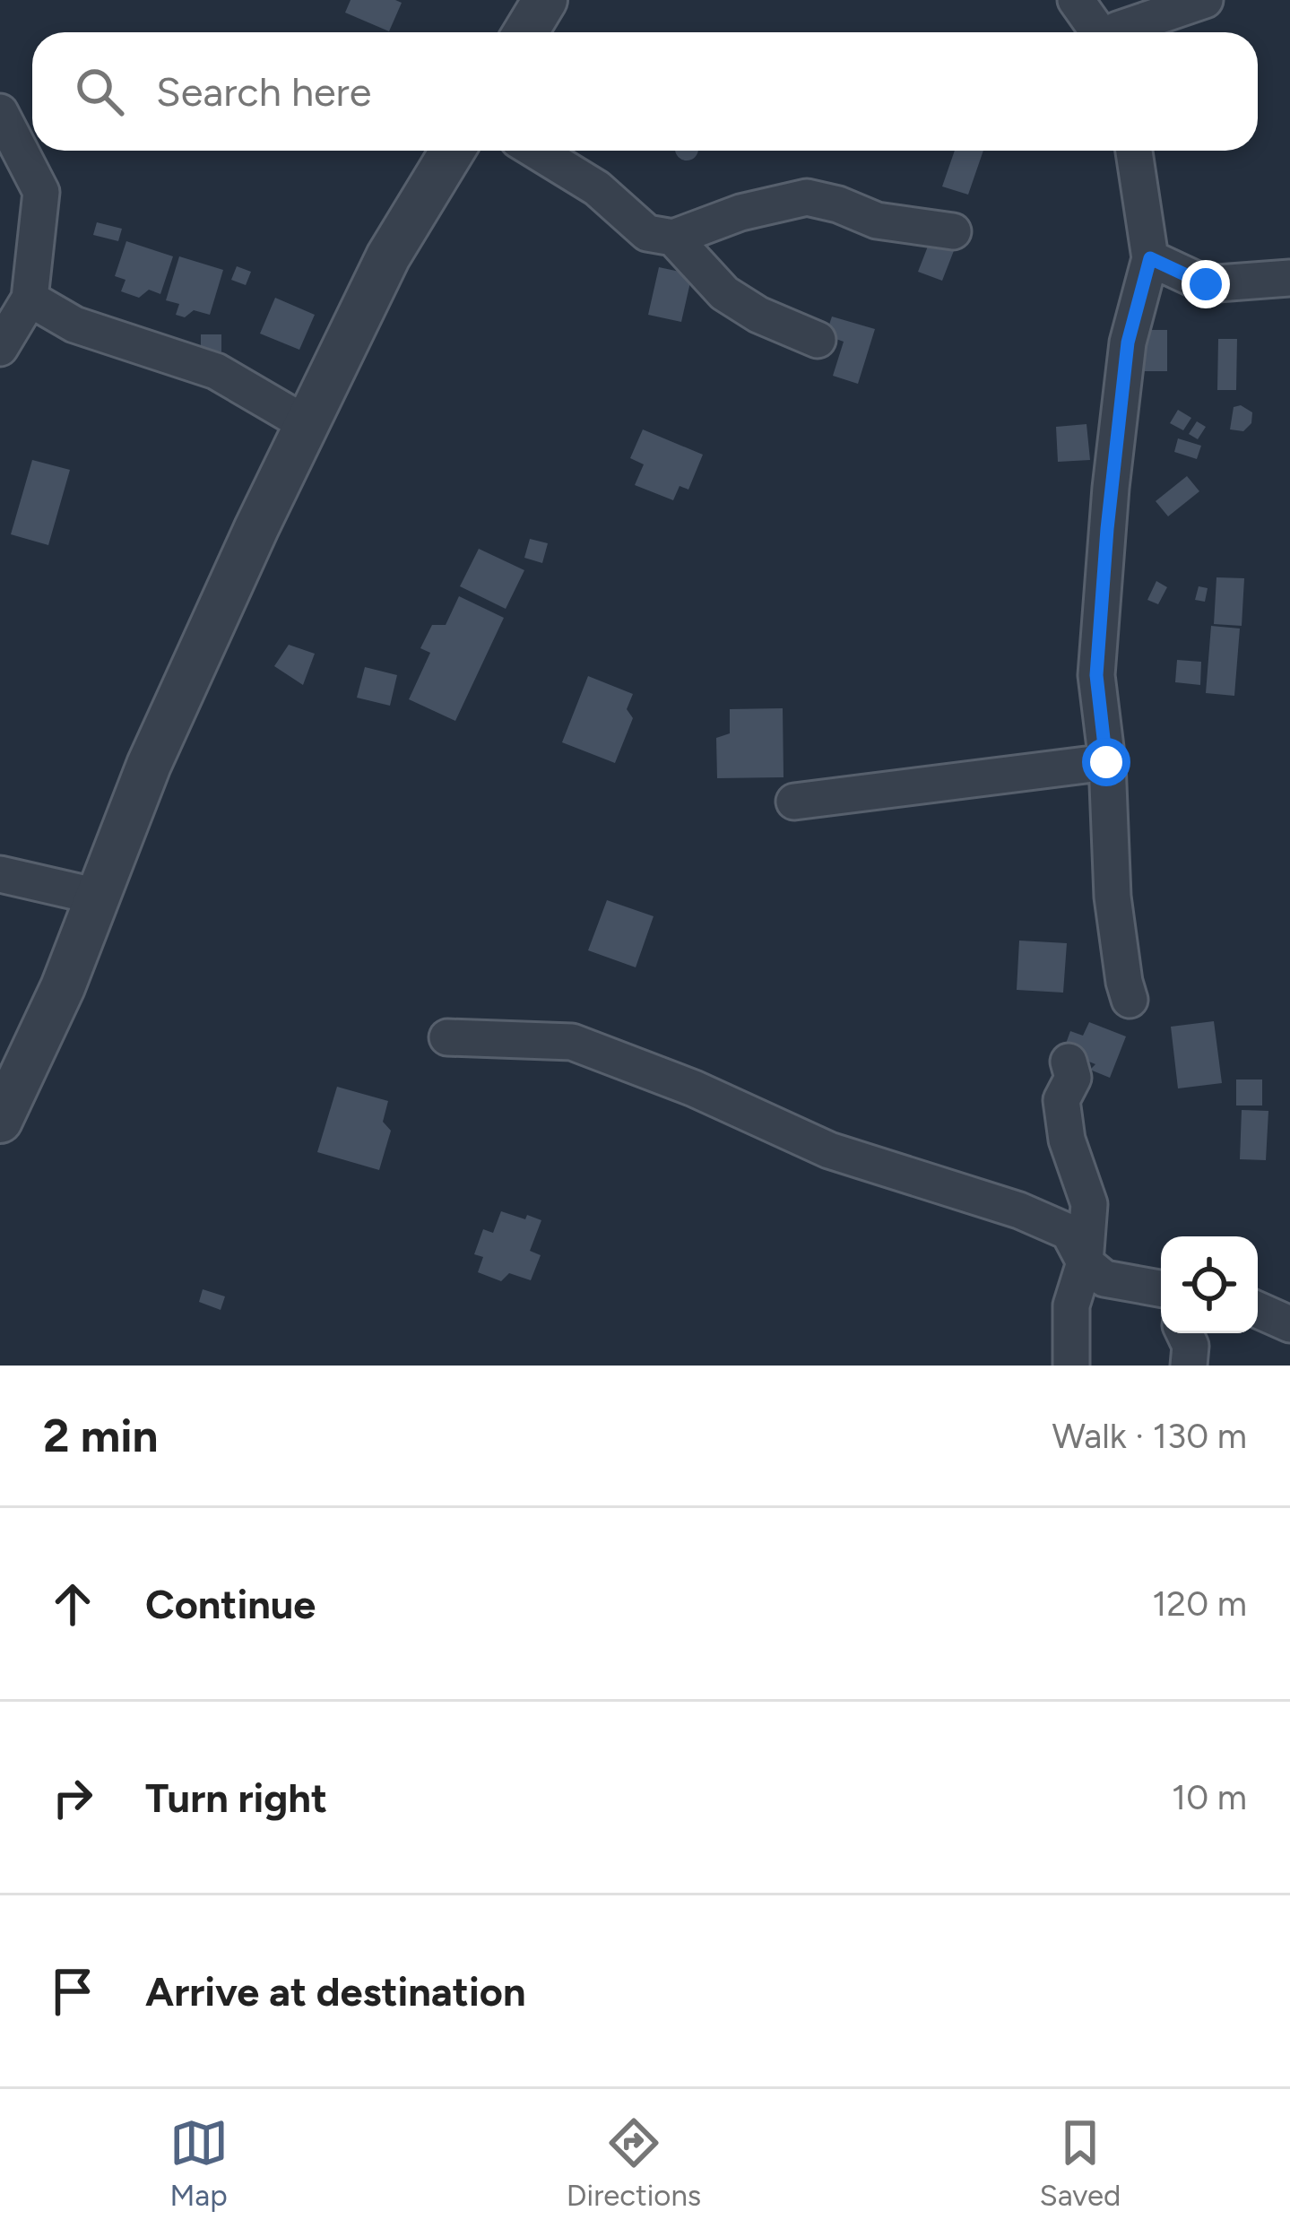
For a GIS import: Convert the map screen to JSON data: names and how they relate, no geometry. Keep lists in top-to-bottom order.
{
  "page": {
    "search": "Search here",
    "heading": ["2 min", "Walk · 130 m"],
    "list": [
      ["Continue", "120 m"],
      ["Turn right", "10 m"],
      "Arrive at destination"
    ],
    "nav": ["Map", "Directions", "Saved"]
  }
}
